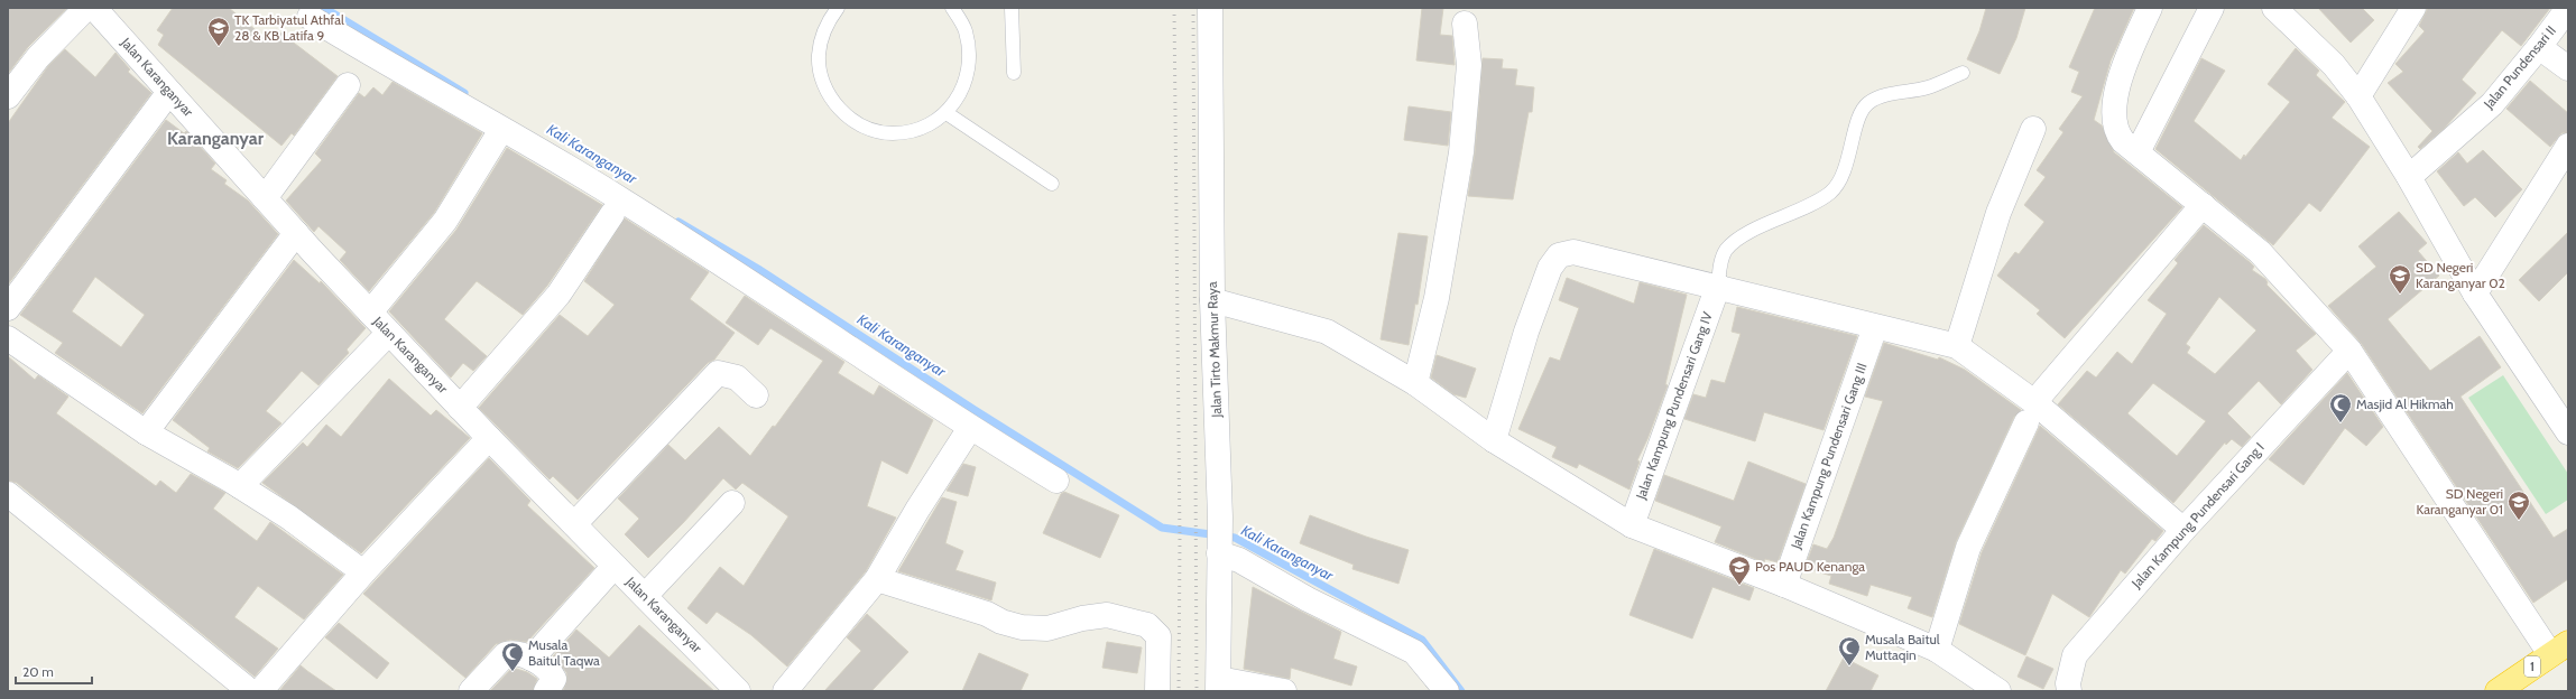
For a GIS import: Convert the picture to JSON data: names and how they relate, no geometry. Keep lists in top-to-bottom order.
{
  "streets": {
    "highway": ["1"],
    "street": [
      "Jalan Pundensari II",
      "Jalan Karanganyar",
      "Jalan Tirto Makmur Raya",
      "Jalan Kampung Pundensari Gang IV",
      "Jalan Kampung Pundensari Gang III",
      "Jalan Kampung Pundensari Gang I"
    ]
  },
  "districts": ["Karanganyar"],
  "water": ["Kali Karanganyar"],
  "places": {
    "school or university": [
      "TK Tarbiyatul Athfal 28 & KB Latifa 9",
      "SD Negeri Karanganyar 02",
      "SD Negeri Karanganyar 01",
      "Pos PAUD Kenanga"
    ],
    "mosque": ["Masjid Al Hikmah", "Musala Baitul Muttaqin", "Musala Baitul Taqwa"]
  },
  "scale_bar": "20 m"
}
